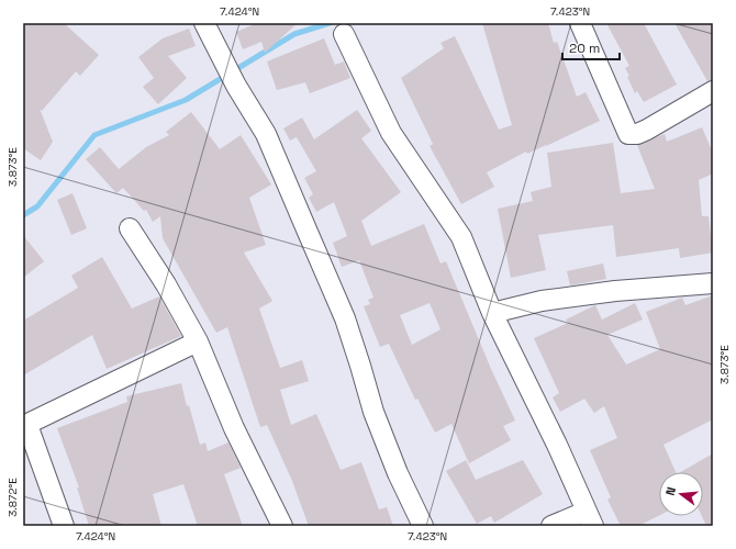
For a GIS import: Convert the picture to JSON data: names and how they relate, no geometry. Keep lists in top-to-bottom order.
{
  "scale_bar": "20 m",
  "north": "left",
  "coordinates": [
    "7.424°N",
    "7.423°N",
    "3.873°E",
    "3.872°E"
  ]
}
